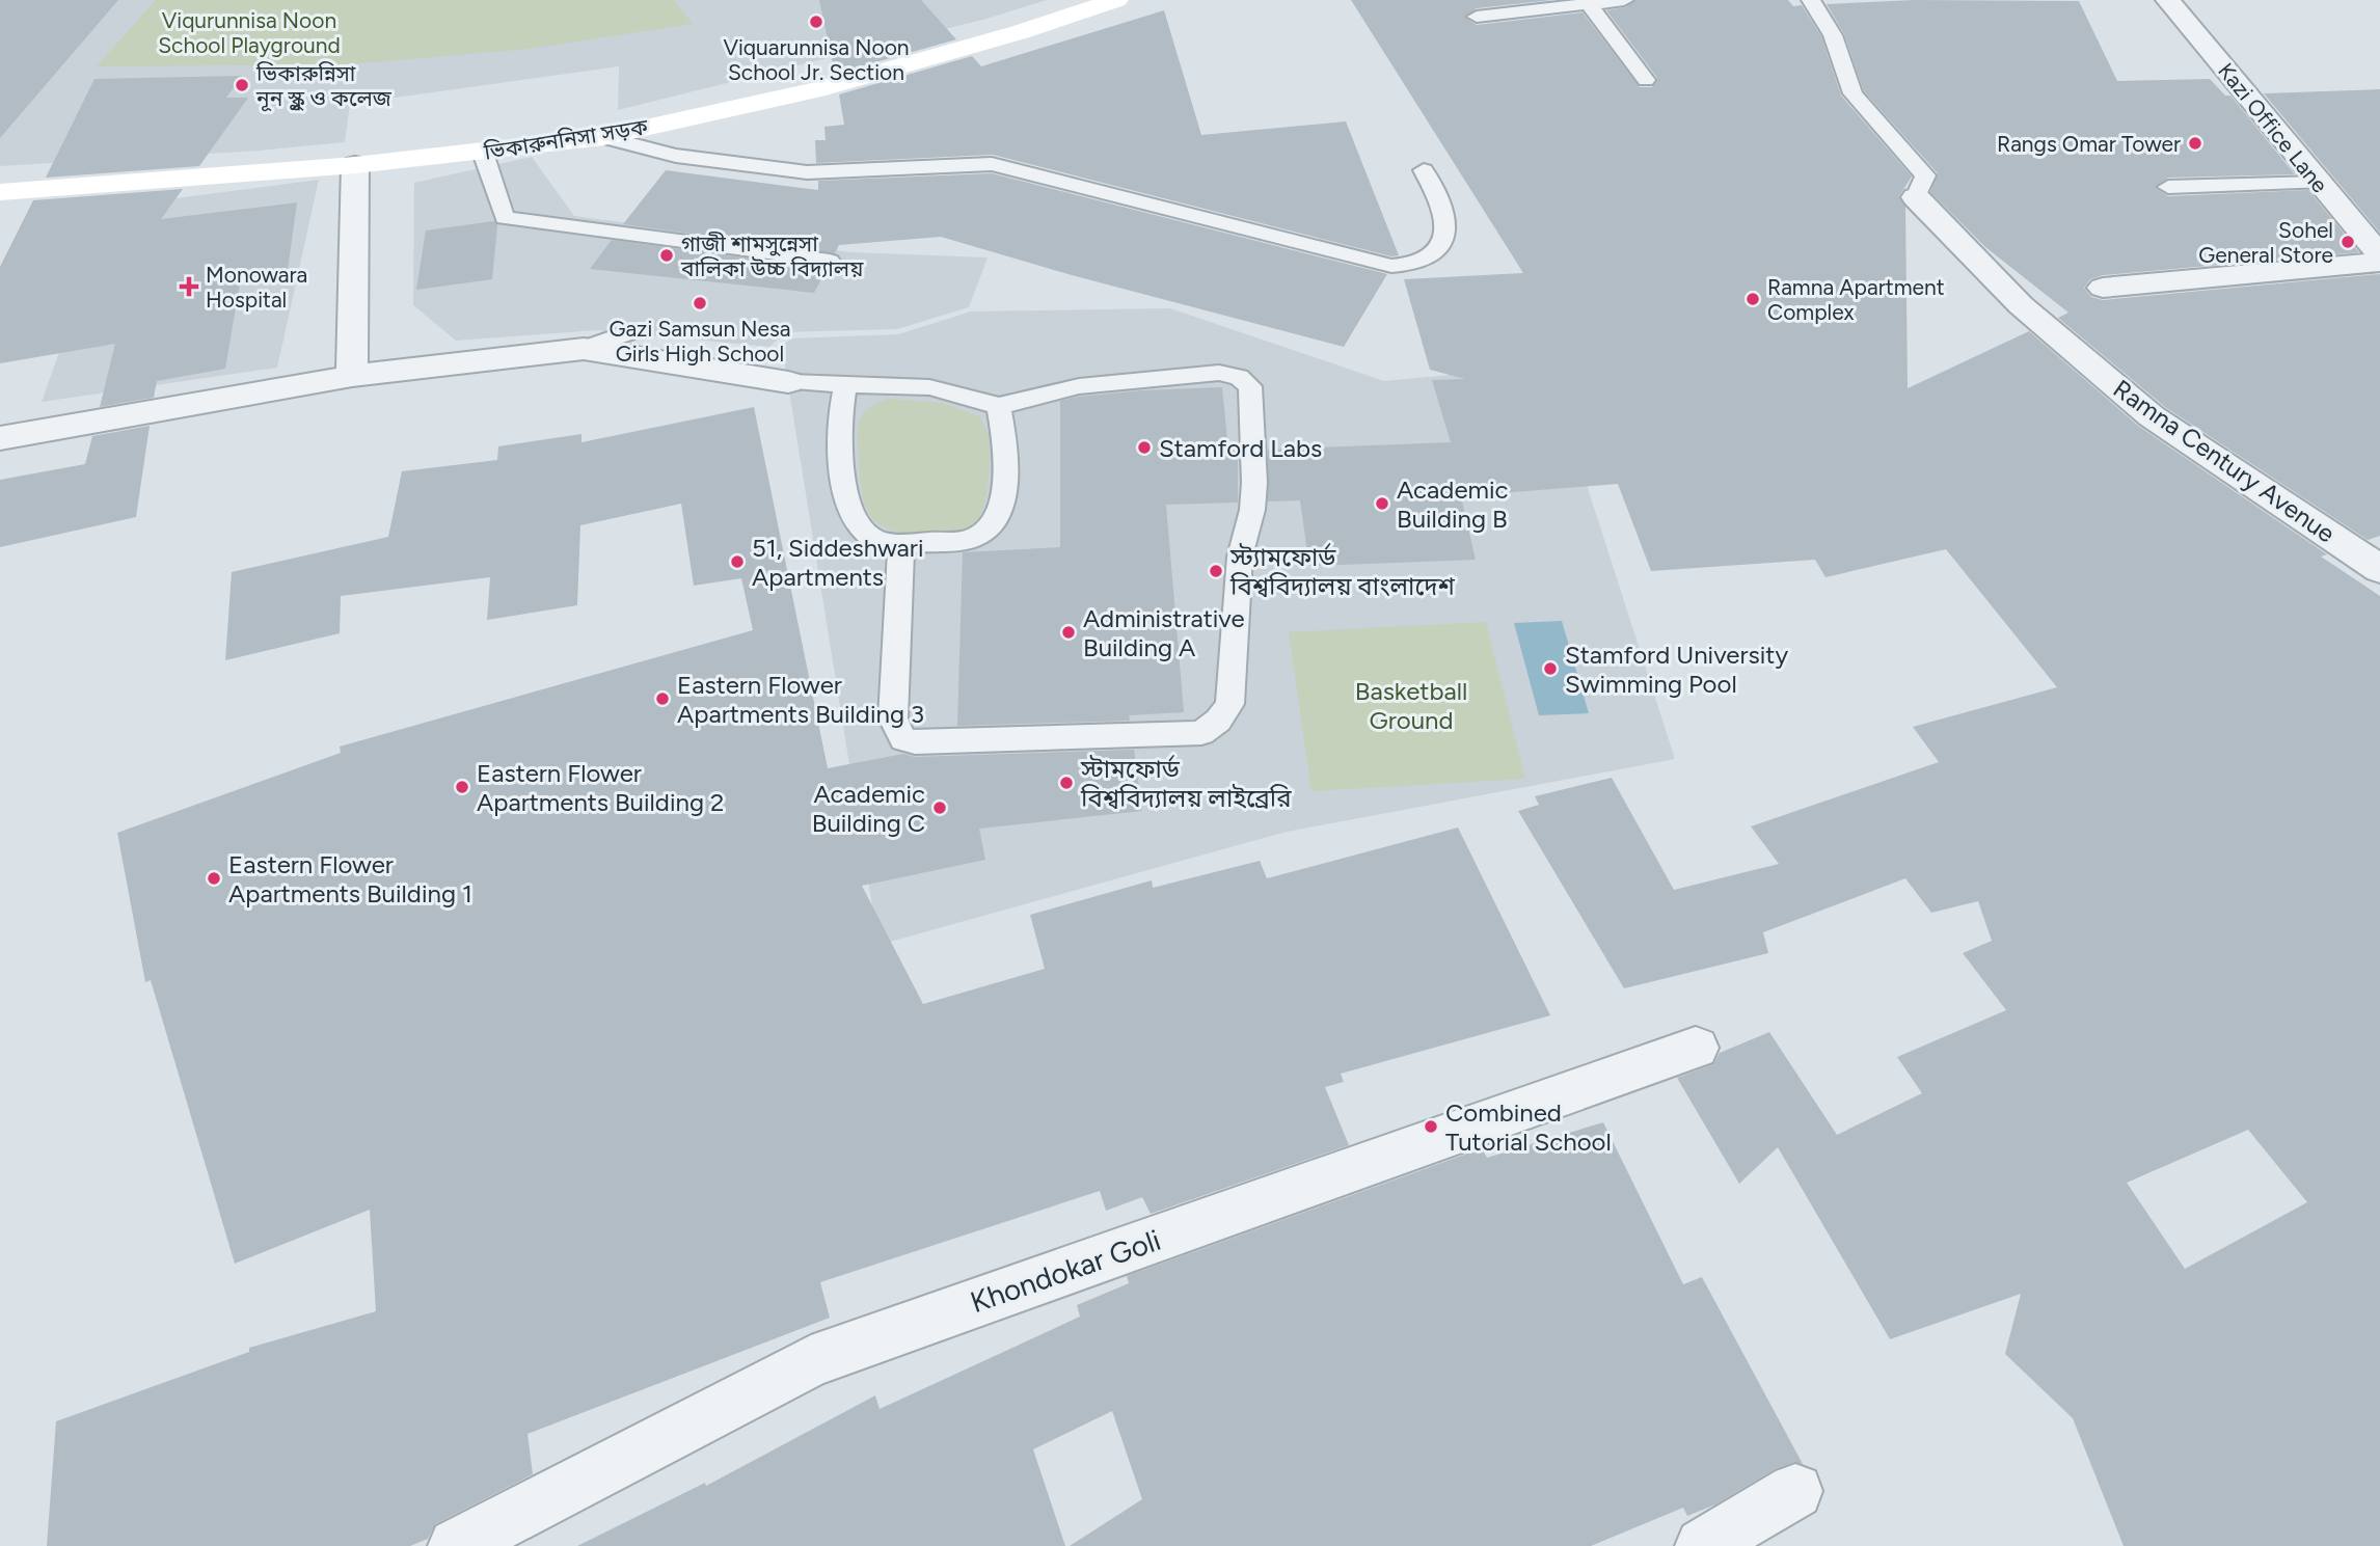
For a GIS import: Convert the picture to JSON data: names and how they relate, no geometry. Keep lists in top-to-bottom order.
{
  "streets": {
    "street": [
      "Kazi Office Lane",
      "ভিকারুননিসা সড়ক",
      "Ramna Century Avenue",
      "Khondokar Goli"
    ]
  },
  "parks": ["Viqurunnisa Noon School Playground", "Basketball Ground"],
  "places": {
    "other": [
      "Viquarunnisa Noon School Jr. Section",
      "ভিকারুন্নিসা নূন স্কুল ও কলেজ",
      "Rangs Omar Tower",
      "Sohel General Store",
      "গাজী শামসুন্নেসা বালিকা উচ্চ বিদ্যালয়",
      "Ramna Apartment Complex",
      "Gazi Samsun Nesa Girls High School",
      "Stamford Labs",
      "Academic Building B",
      "51, Siddeshwari Apartments",
      "স্ট্যামফোর্ড বিশ্ববিদ্যালয় বাংলাদেশ",
      "Administrative Building A",
      "Stamford University Swimming Pool",
      "Eastern Flower Apartments Building 3",
      "স্টামফোর্ড বিশ্ববিদ্যালয় লাইব্রেরি",
      "Eastern Flower Apartments Building 2",
      "Academic Building C",
      "Eastern Flower Apartments Building 1",
      "Combined Tutorial School"
    ],
    "health": ["Monowara Hospital"]
  }
}
